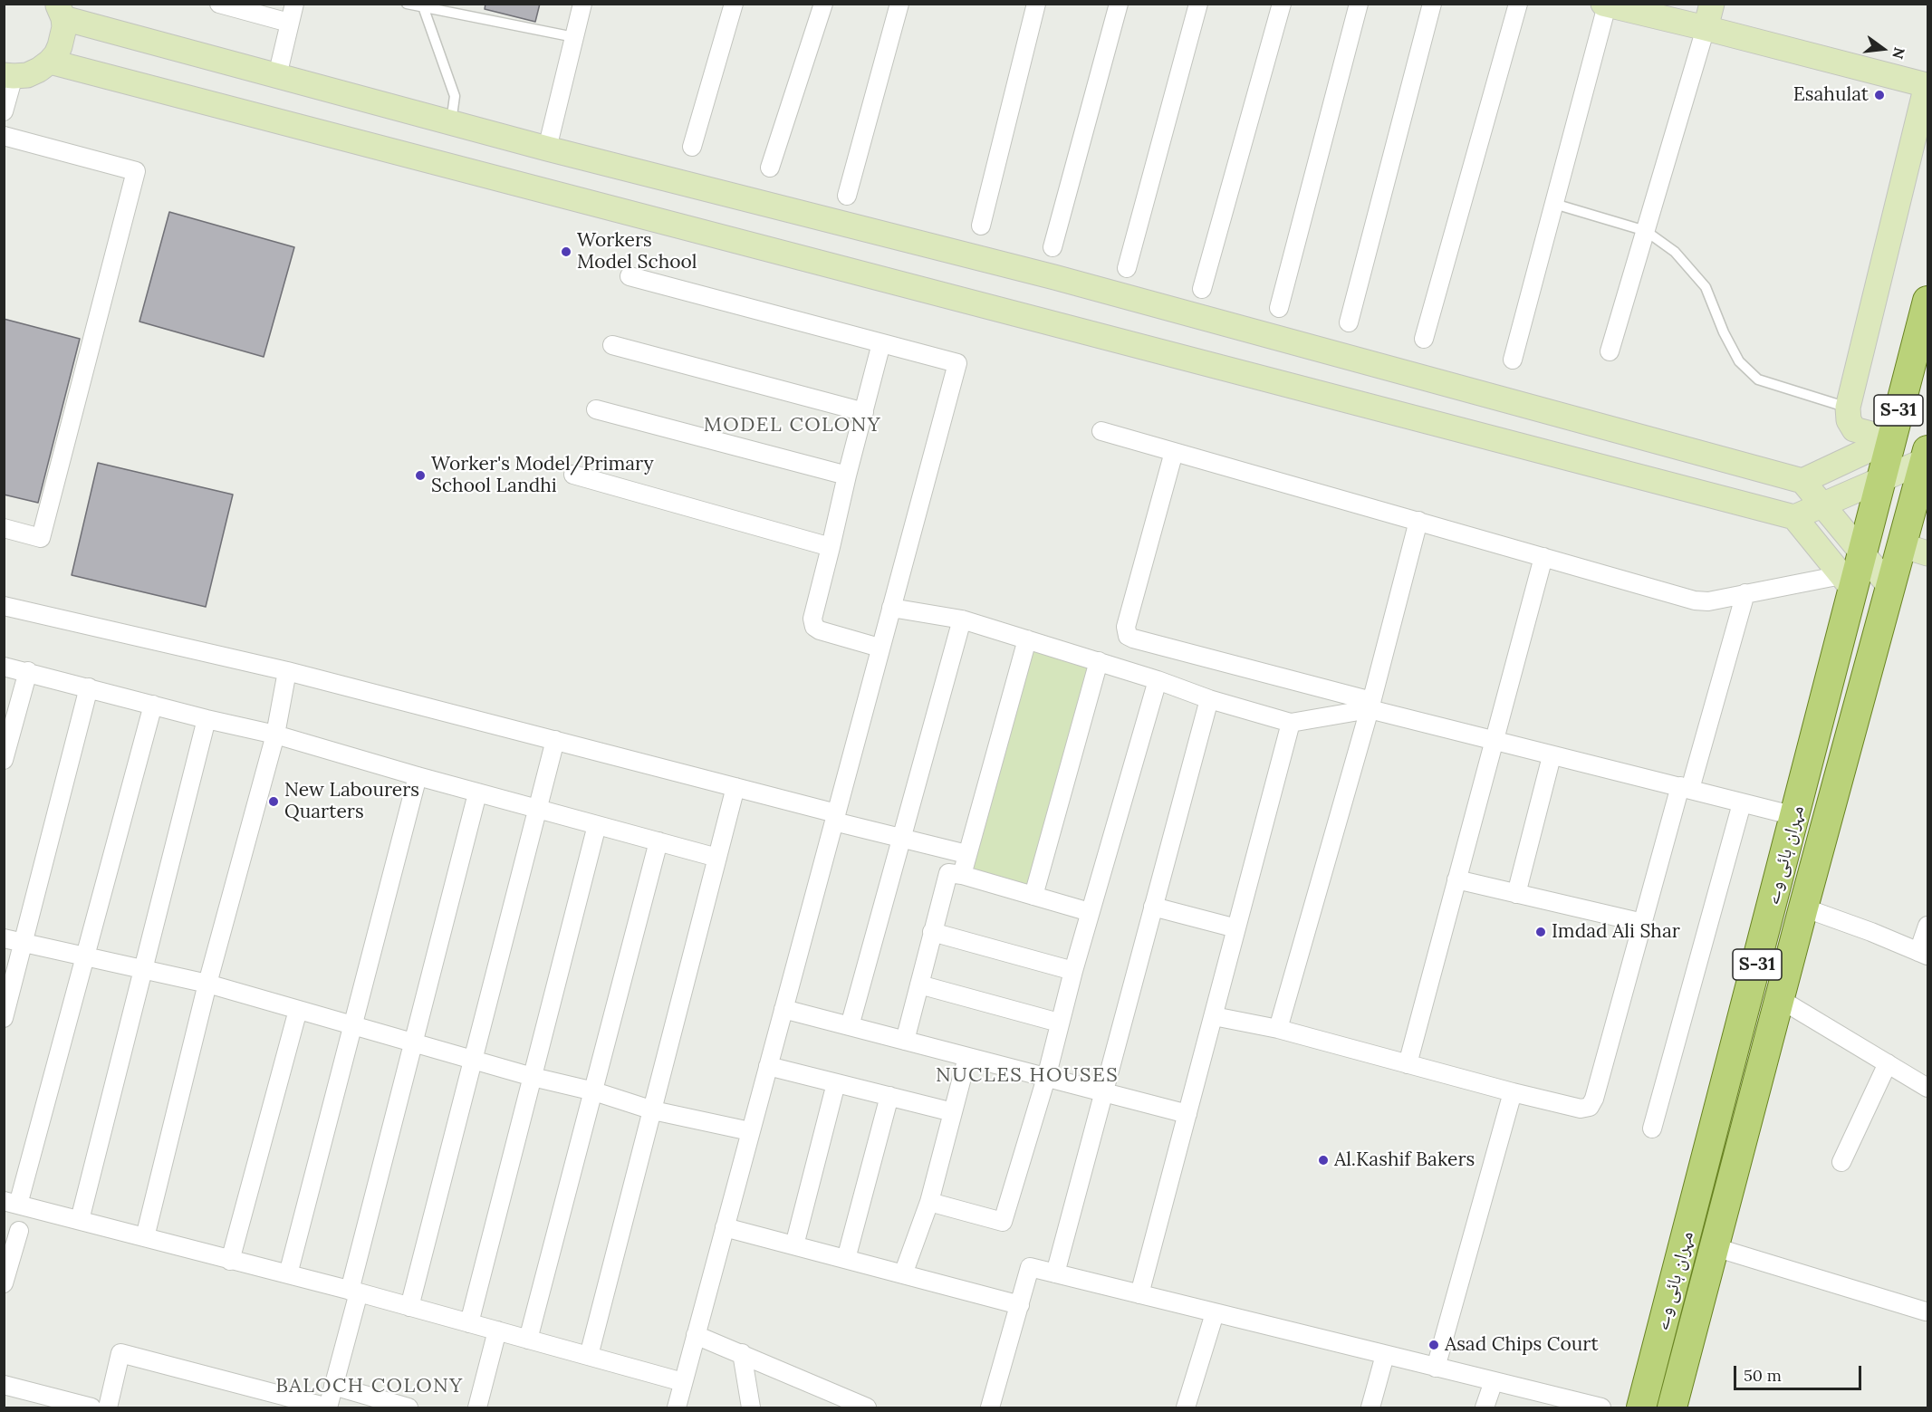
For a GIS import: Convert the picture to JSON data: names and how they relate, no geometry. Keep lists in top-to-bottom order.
{
  "streets": {
    "main road": ["S-31", "مہران ہائی وے"]
  },
  "districts": ["MODEL COLONY", "NUCLES HOUSES", "BALOCH COLONY"],
  "places": [
    "Esahulat",
    "Workers Model School",
    "Worker's Model/Primary School Landhi",
    "New Labourers Quarters",
    "Imdad Ali Shar",
    "Al.Kashif Bakers",
    "Asad Chips Court"
  ],
  "scale_bar": "50 m",
  "north": "right"
}
